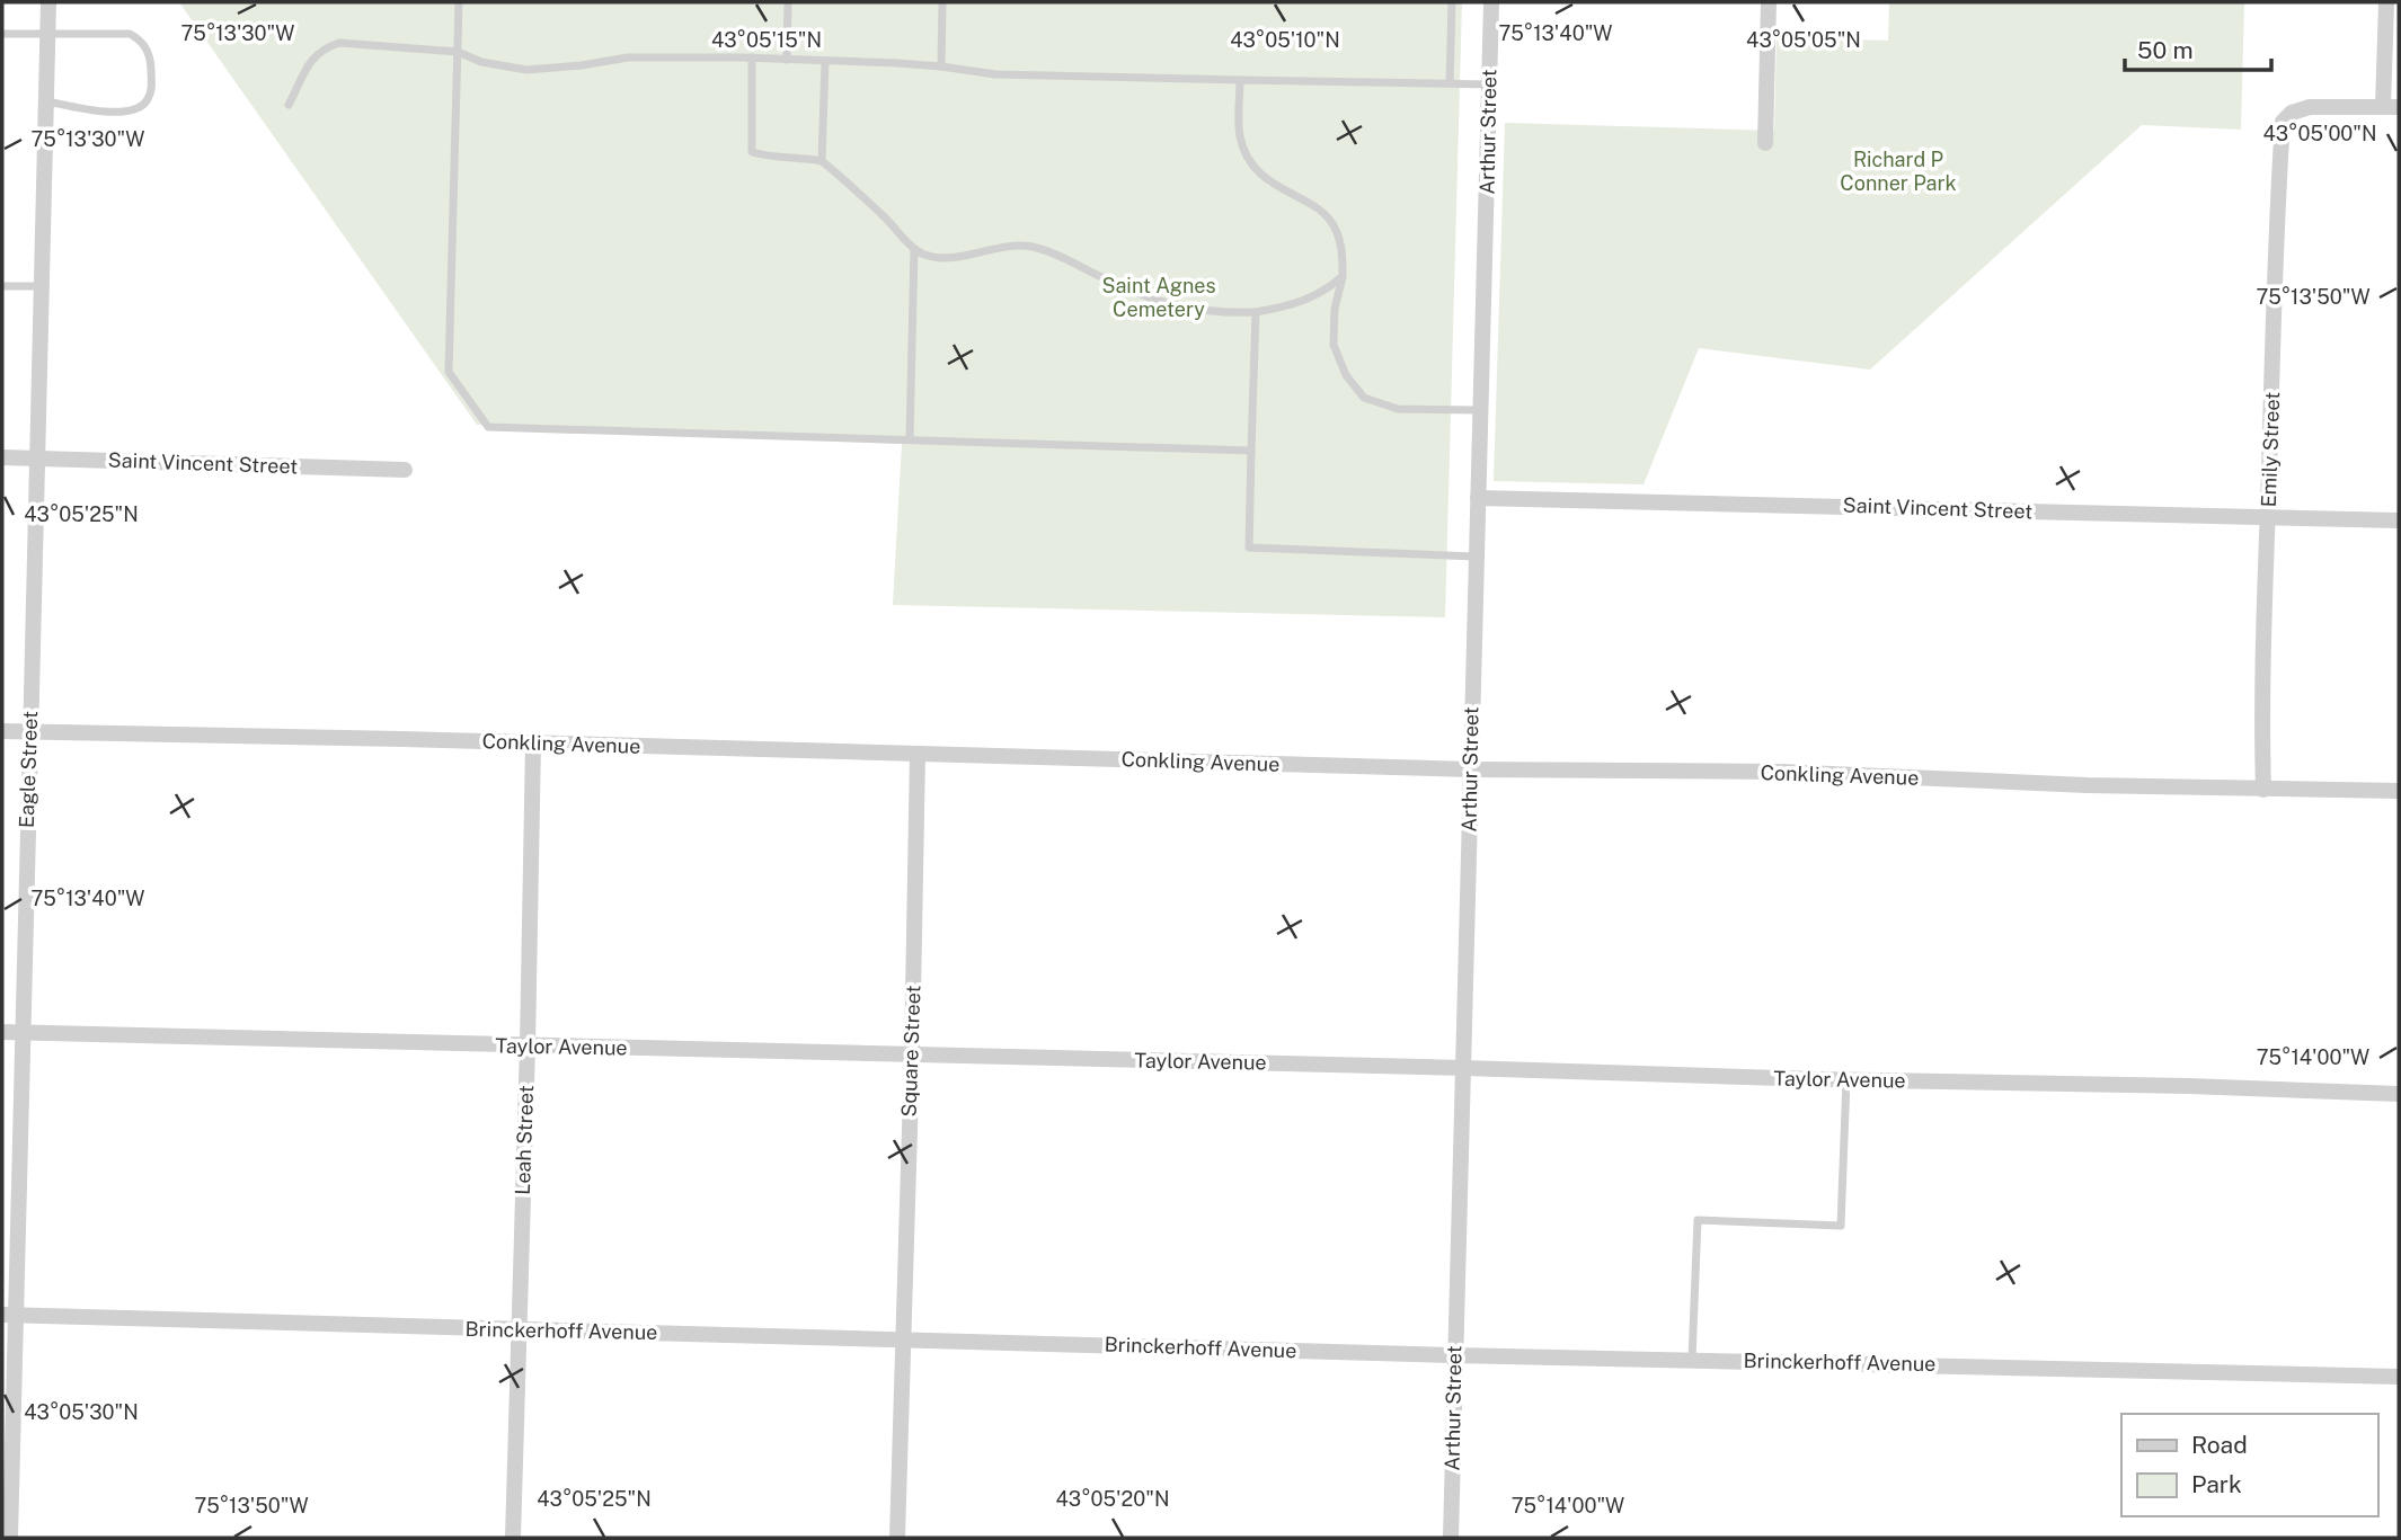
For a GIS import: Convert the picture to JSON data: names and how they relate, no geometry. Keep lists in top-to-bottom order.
{
  "streets": {
    "street": [
      "Arthur Street",
      "Emily Street",
      "Saint Vincent Street",
      "Conkling Avenue",
      "Eagle Street",
      "Taylor Avenue",
      "Square Street",
      "Leah Street",
      "Brinckerhoff Avenue"
    ]
  },
  "crossings": [
    ["Arthur Street", "Saint Vincent Street"],
    ["Arthur Street", "Conkling Avenue"],
    ["Arthur Street", "Taylor Avenue"],
    ["Arthur Street", "Brinckerhoff Avenue"],
    ["Emily Street", "Saint Vincent Street"],
    ["Emily Street", "Conkling Avenue"],
    ["Saint Vincent Street", "Eagle Street"],
    ["Conkling Avenue", "Eagle Street"],
    ["Conkling Avenue", "Square Street"],
    ["Conkling Avenue", "Leah Street"],
    ["Eagle Street", "Taylor Avenue"],
    ["Eagle Street", "Brinckerhoff Avenue"],
    ["Taylor Avenue", "Square Street"],
    ["Taylor Avenue", "Leah Street"],
    ["Square Street", "Brinckerhoff Avenue"],
    ["Leah Street", "Brinckerhoff Avenue"]
  ],
  "parks": ["Richard P Conner Park", "Saint Agnes Cemetery"],
  "legend": ["Road", "Park"],
  "scale_bar": "50 m",
  "coordinates": [
    "75°13'40\"W",
    "75°13'30\"W",
    "43°05'15\"N",
    "43°05'10\"N",
    "43°05'05\"N",
    "43°05'00\"N",
    "75°13'50\"W",
    "43°05'25\"N",
    "75°14'00\"W",
    "43°05'30\"N",
    "43°05'20\"N"
  ]
}
